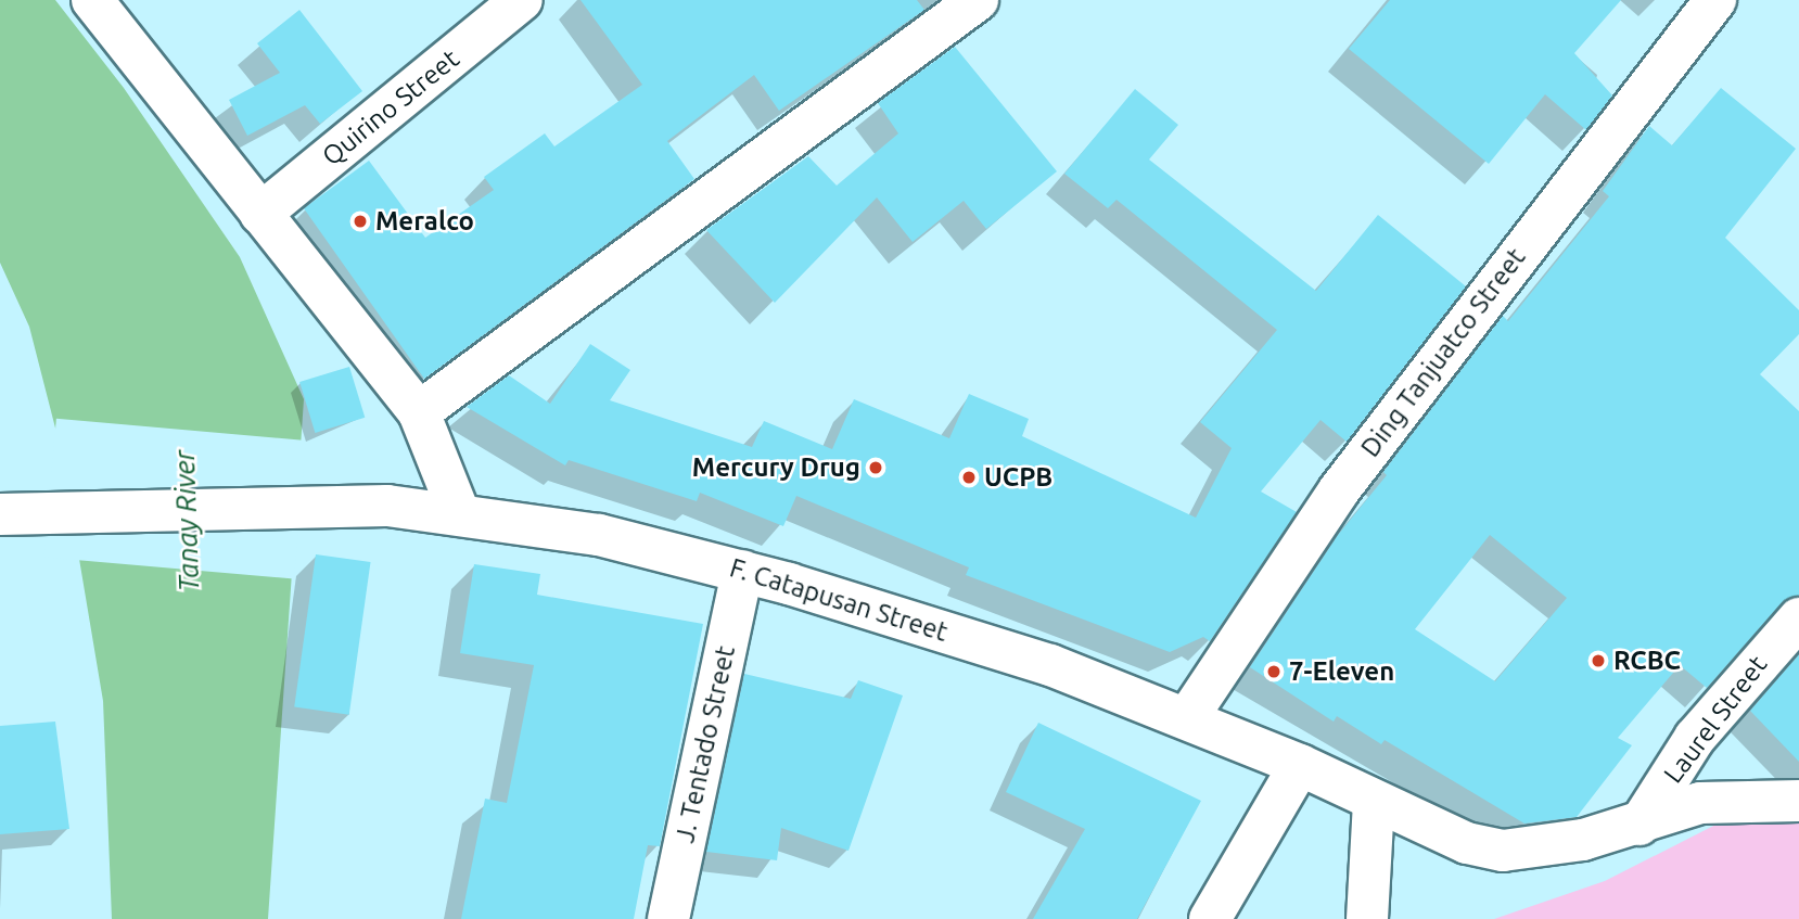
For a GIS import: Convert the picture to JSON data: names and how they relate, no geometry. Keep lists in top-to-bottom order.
{
  "streets": {
    "street": [
      "Quirino Street",
      "Ding Tanjuatco Street",
      "F. Catapusan Street",
      "Laurel Street",
      "J. Tentado Street"
    ]
  },
  "crossings": [
    ["Ding Tanjuatco Street", "F. Catapusan Street"],
    ["F. Catapusan Street", "Laurel Street"],
    ["F. Catapusan Street", "J. Tentado Street"]
  ],
  "water": ["Tanay River"],
  "places": [
    "Meralco",
    "Mercury Drug",
    "UCPB",
    "RCBC",
    "7-Eleven"
  ]
}
